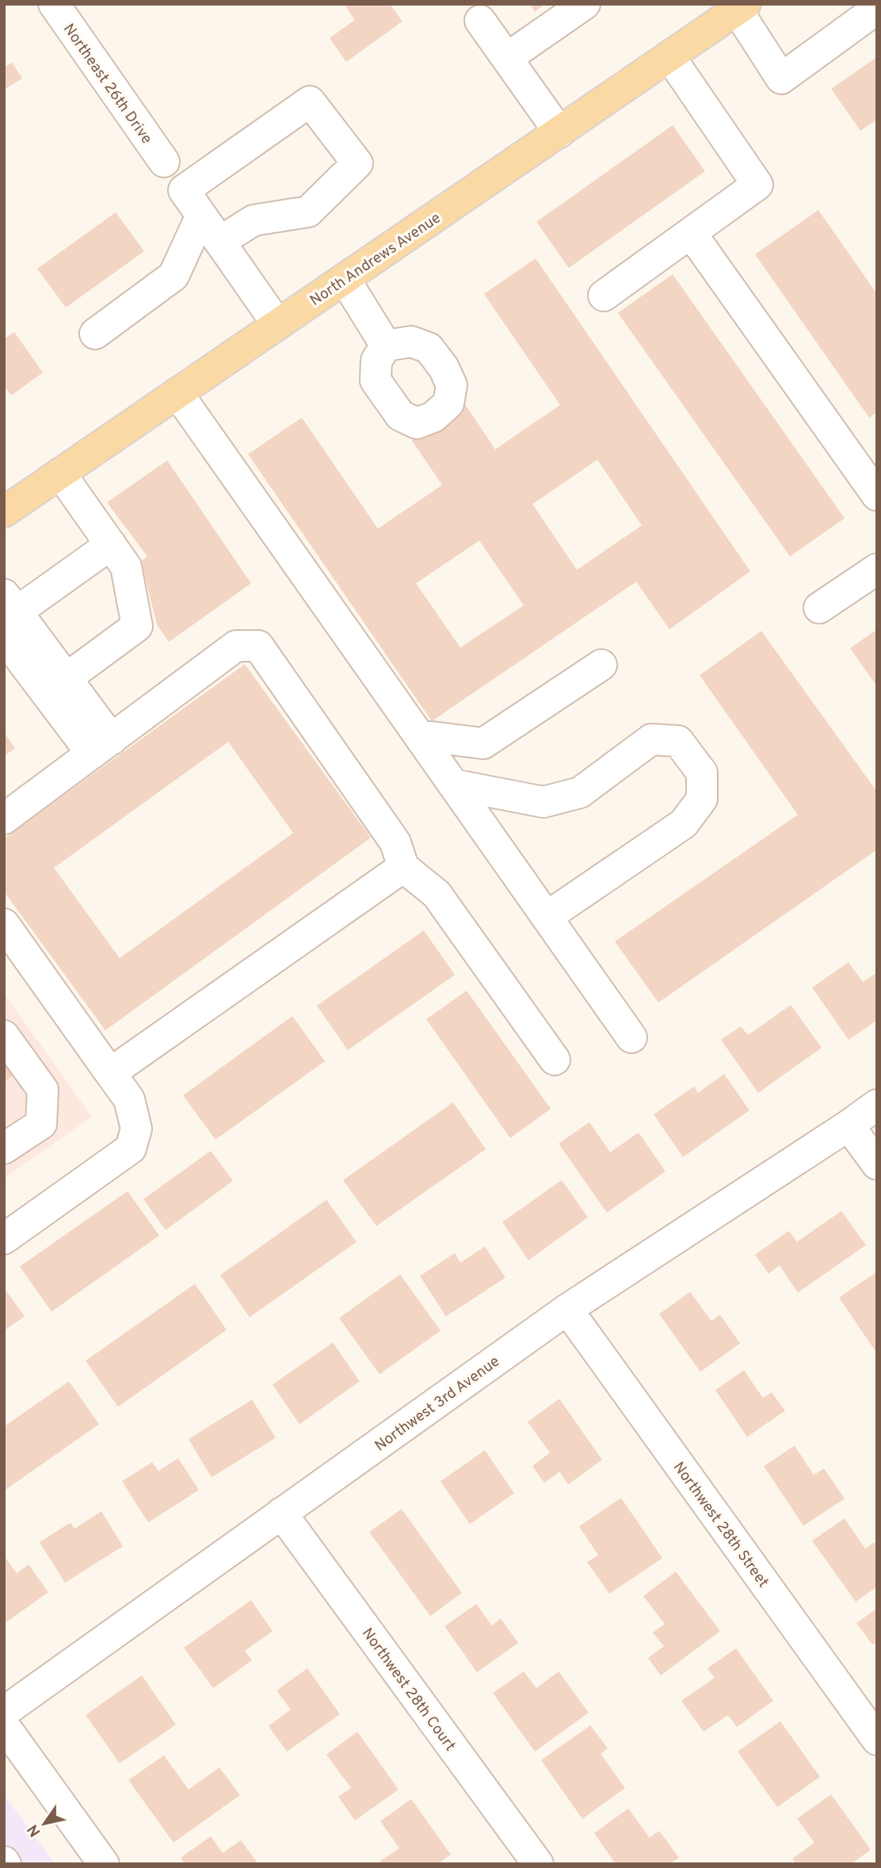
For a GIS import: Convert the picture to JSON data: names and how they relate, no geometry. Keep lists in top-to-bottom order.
{
  "streets": {
    "main road": ["North Andrews Avenue"],
    "street": [
      "Northeast 26th Drive",
      "Northwest 3rd Avenue",
      "Northwest 28th Street",
      "Northwest 28th Court"
    ]
  },
  "crossings": [
    ["Northwest 3rd Avenue", "Northwest 28th Street"],
    ["Northwest 3rd Avenue", "Northwest 28th Court"]
  ],
  "north": "bottom left"
}
